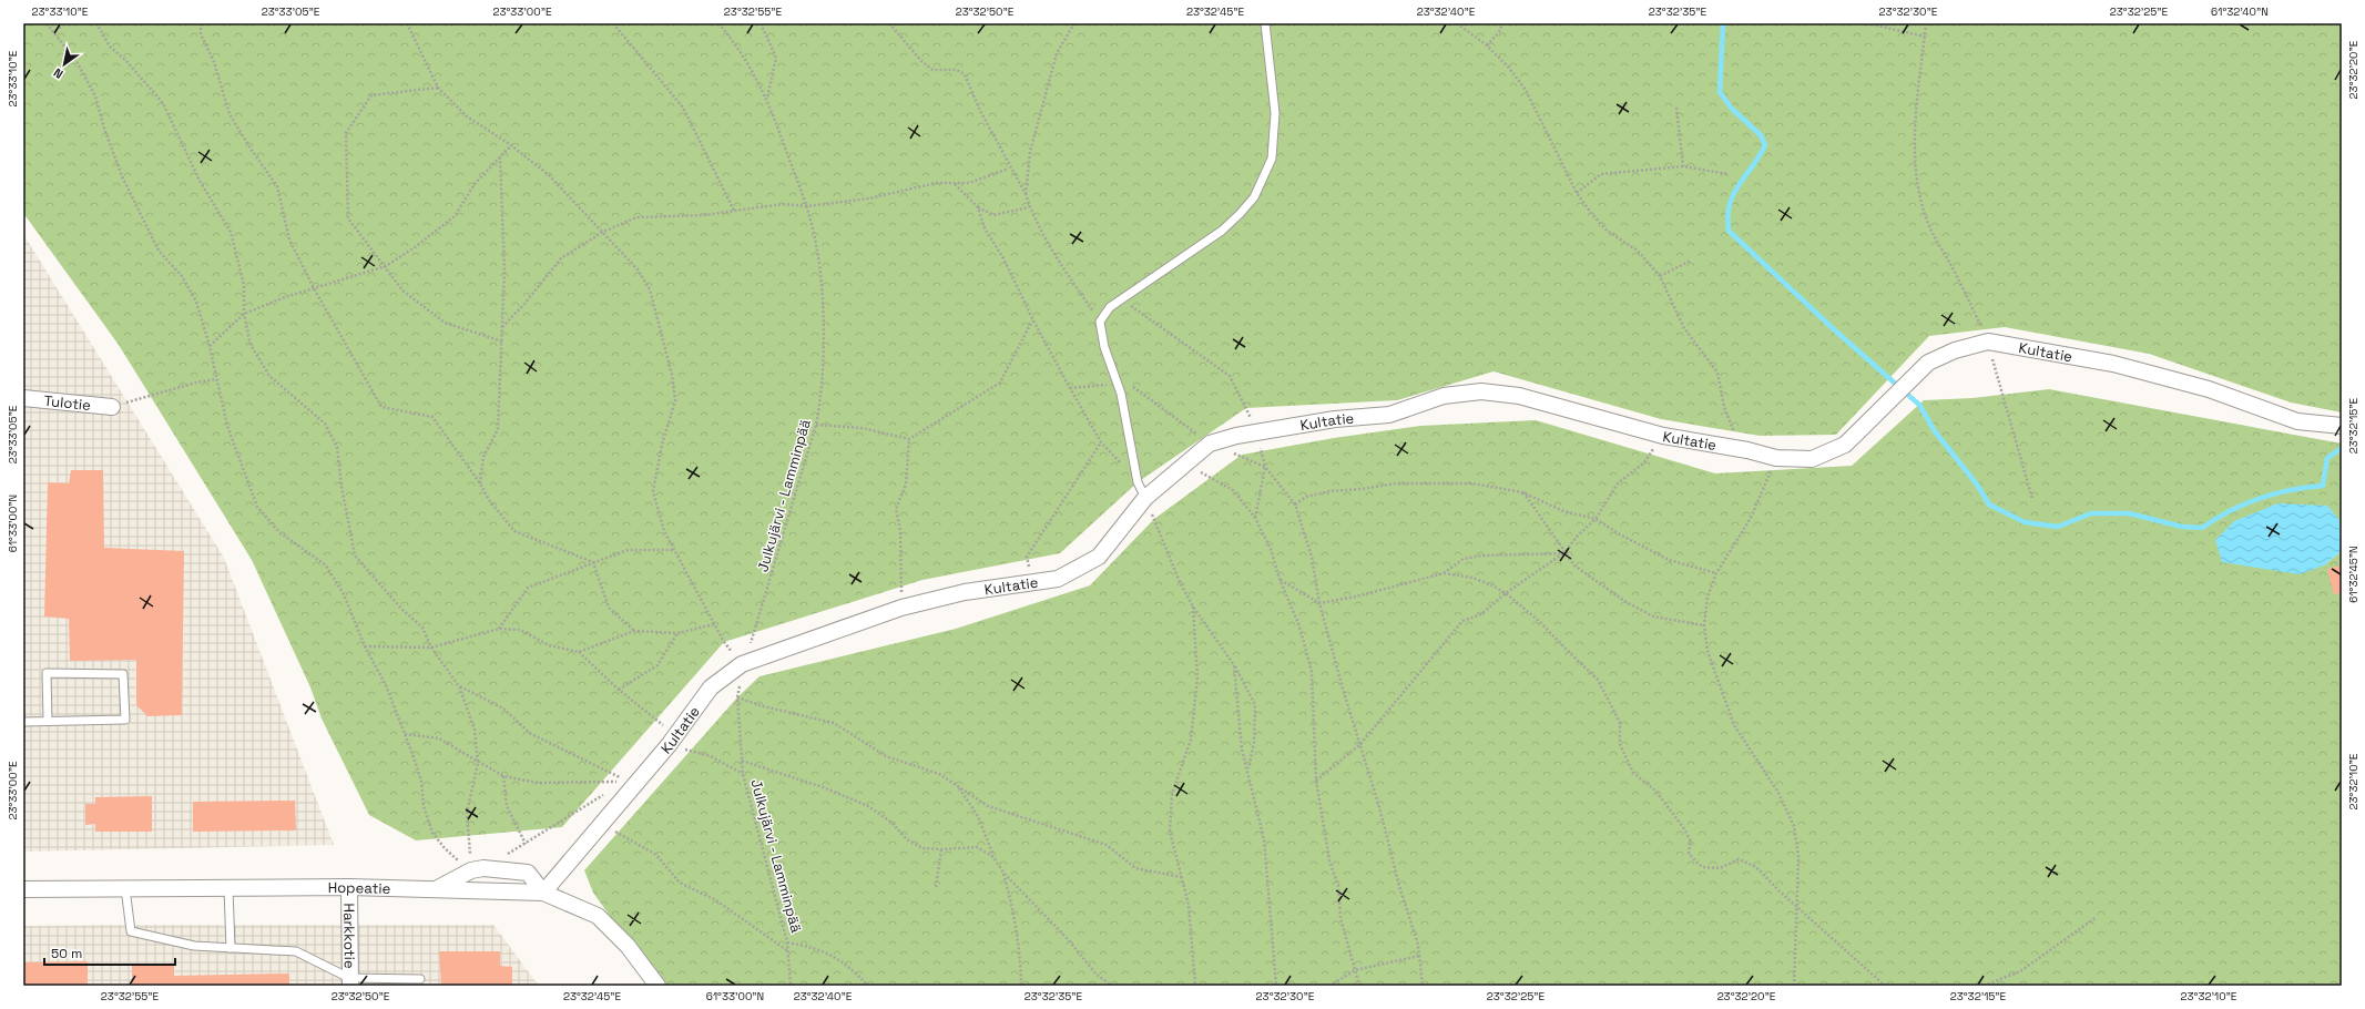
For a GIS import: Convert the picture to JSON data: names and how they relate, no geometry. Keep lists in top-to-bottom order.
{
  "streets": {
    "street": [
      "Kultatie",
      "Tulotie",
      "Hopeatie",
      "Harkkotie"
    ],
    "path": ["Julkujärvi - Lamminpää"]
  },
  "crossings": [
    ["Kultatie", "Julkujärvi - Lamminpää"],
    ["Kultatie", "Hopeatie"],
    ["Hopeatie", "Harkkotie"]
  ],
  "scale_bar": "50 m",
  "north": "bottom left",
  "coordinates": [
    "23°33'10\"E",
    "23°33'05\"E",
    "23°33'00\"E",
    "23°32'55\"E",
    "23°32'50\"E",
    "23°32'45\"E",
    "23°32'40\"E",
    "23°32'35\"E",
    "23°32'30\"E",
    "23°32'25\"E",
    "61°32'40\"N",
    "23°32'20\"E",
    "23°32'15\"E",
    "61°33'00\"N",
    "61°32'45\"N",
    "23°32'10\"E"
  ]
}
